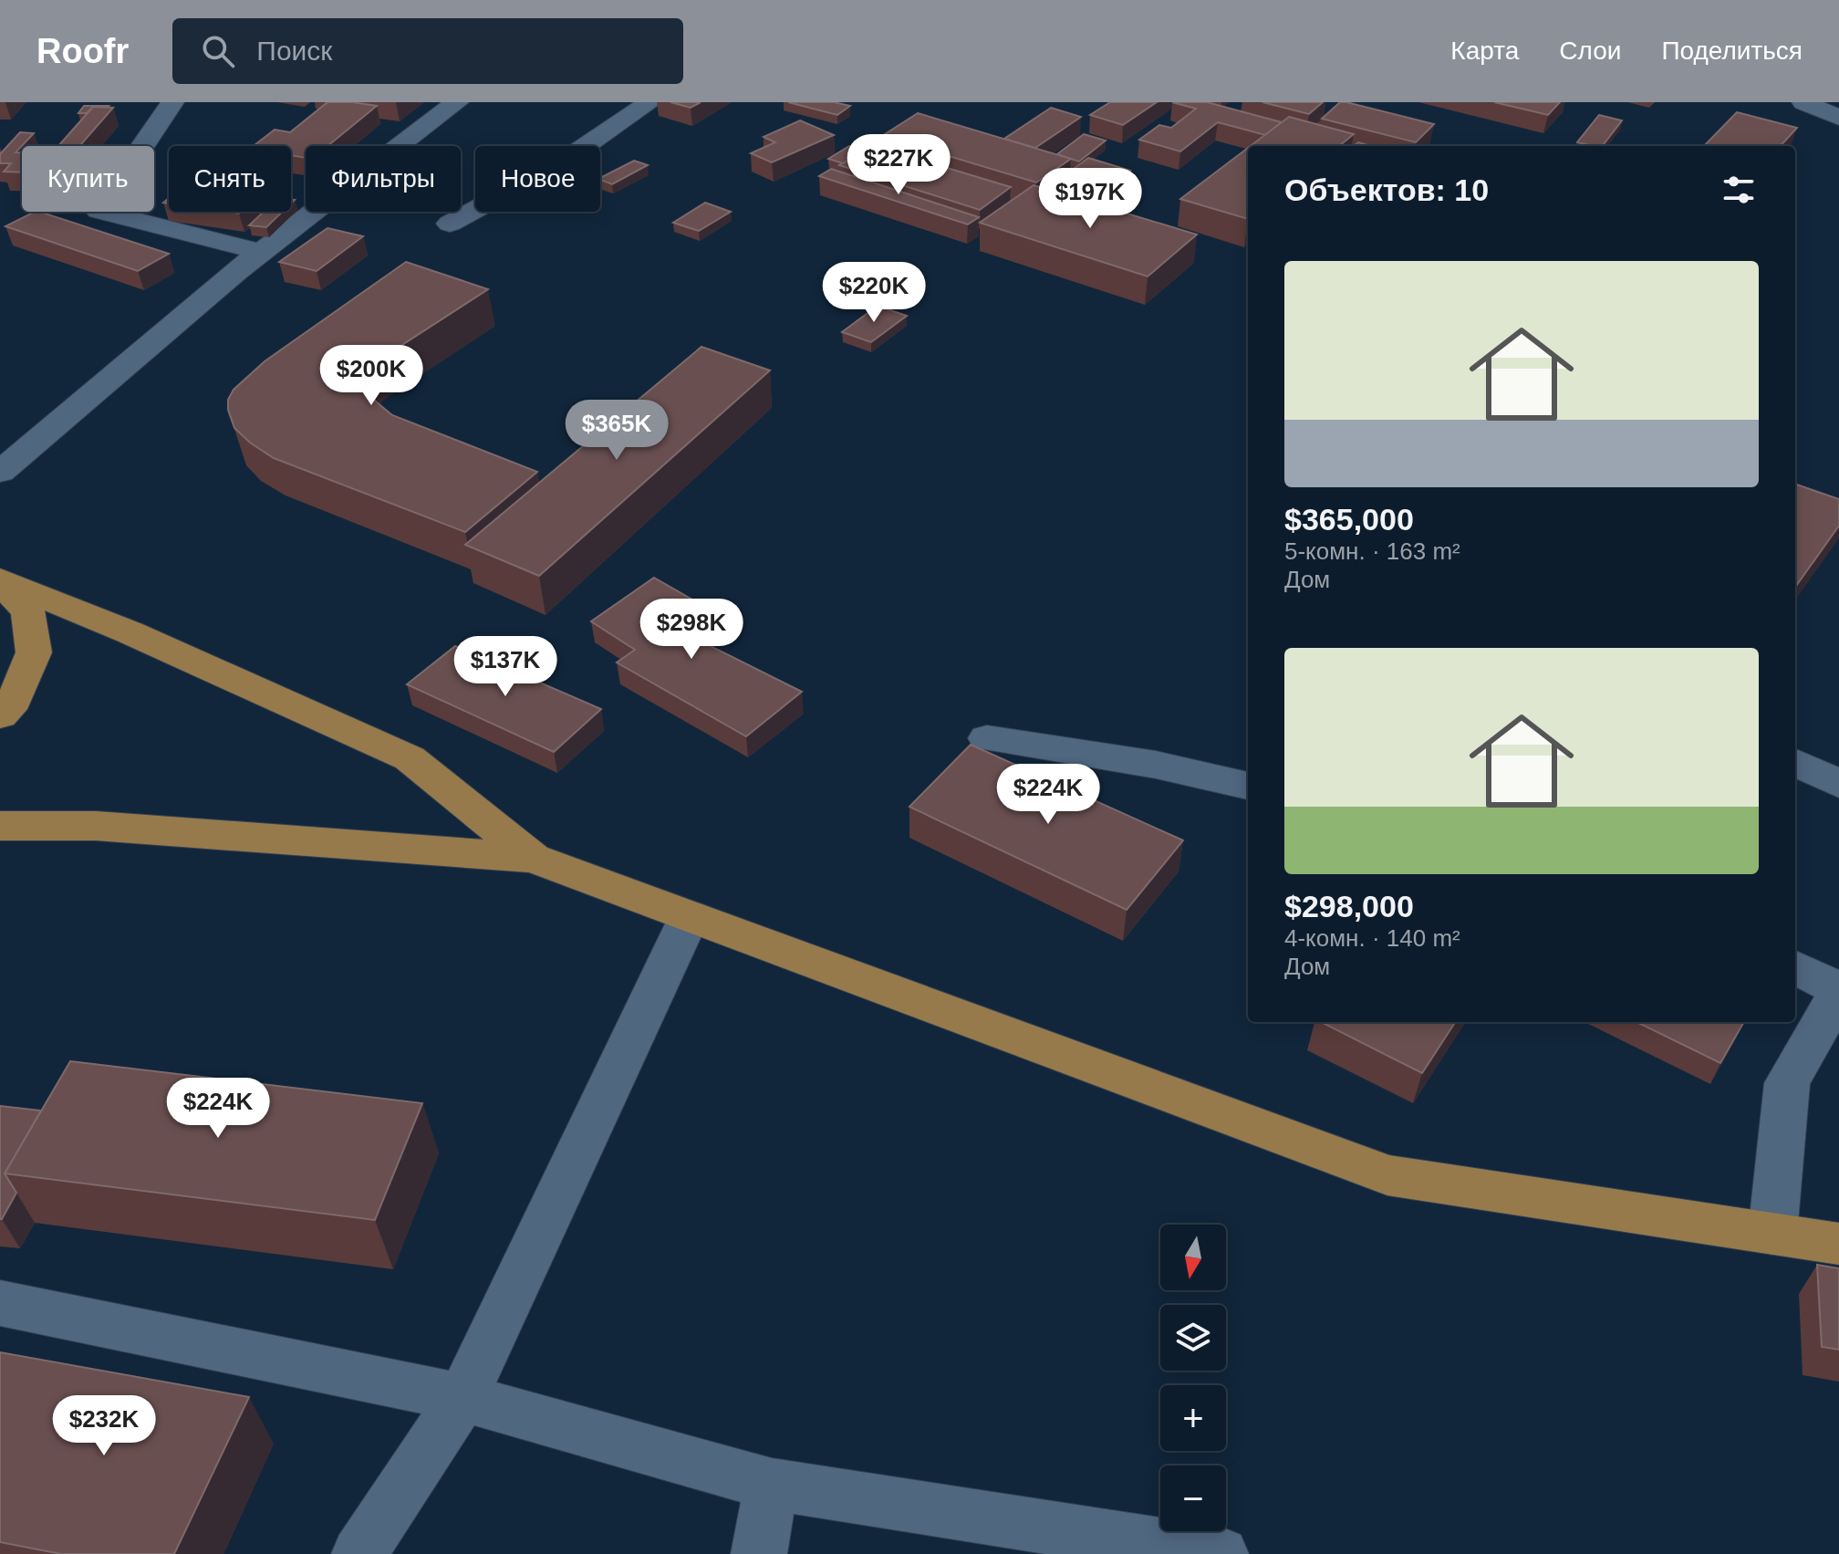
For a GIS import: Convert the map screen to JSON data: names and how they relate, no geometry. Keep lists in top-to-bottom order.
{
  "north": "bottom",
  "page": {
    "header": "Roofr",
    "search": "Поиск",
    "nav": ["Карта", "Слои", "Поделиться"],
    "price": [
      "$227K",
      "$197K",
      "$220K",
      "$200K",
      "$365K",
      "$298K",
      "$137K",
      "$224K",
      "$224K",
      "$232K"
    ],
    "chip": [
      "Купить",
      "Снять",
      "Фильтры",
      "Новое"
    ],
    "heading": "Объектов: 10",
    "list": [
      {
        "name": "$365,000",
        "note": "5-комн. · 163 m² · Дом"
      },
      {
        "name": "$298,000",
        "note": "4-комн. · 140 m² · Дом"
      }
    ],
    "map_buttons": ["+", "−"]
  }
}
